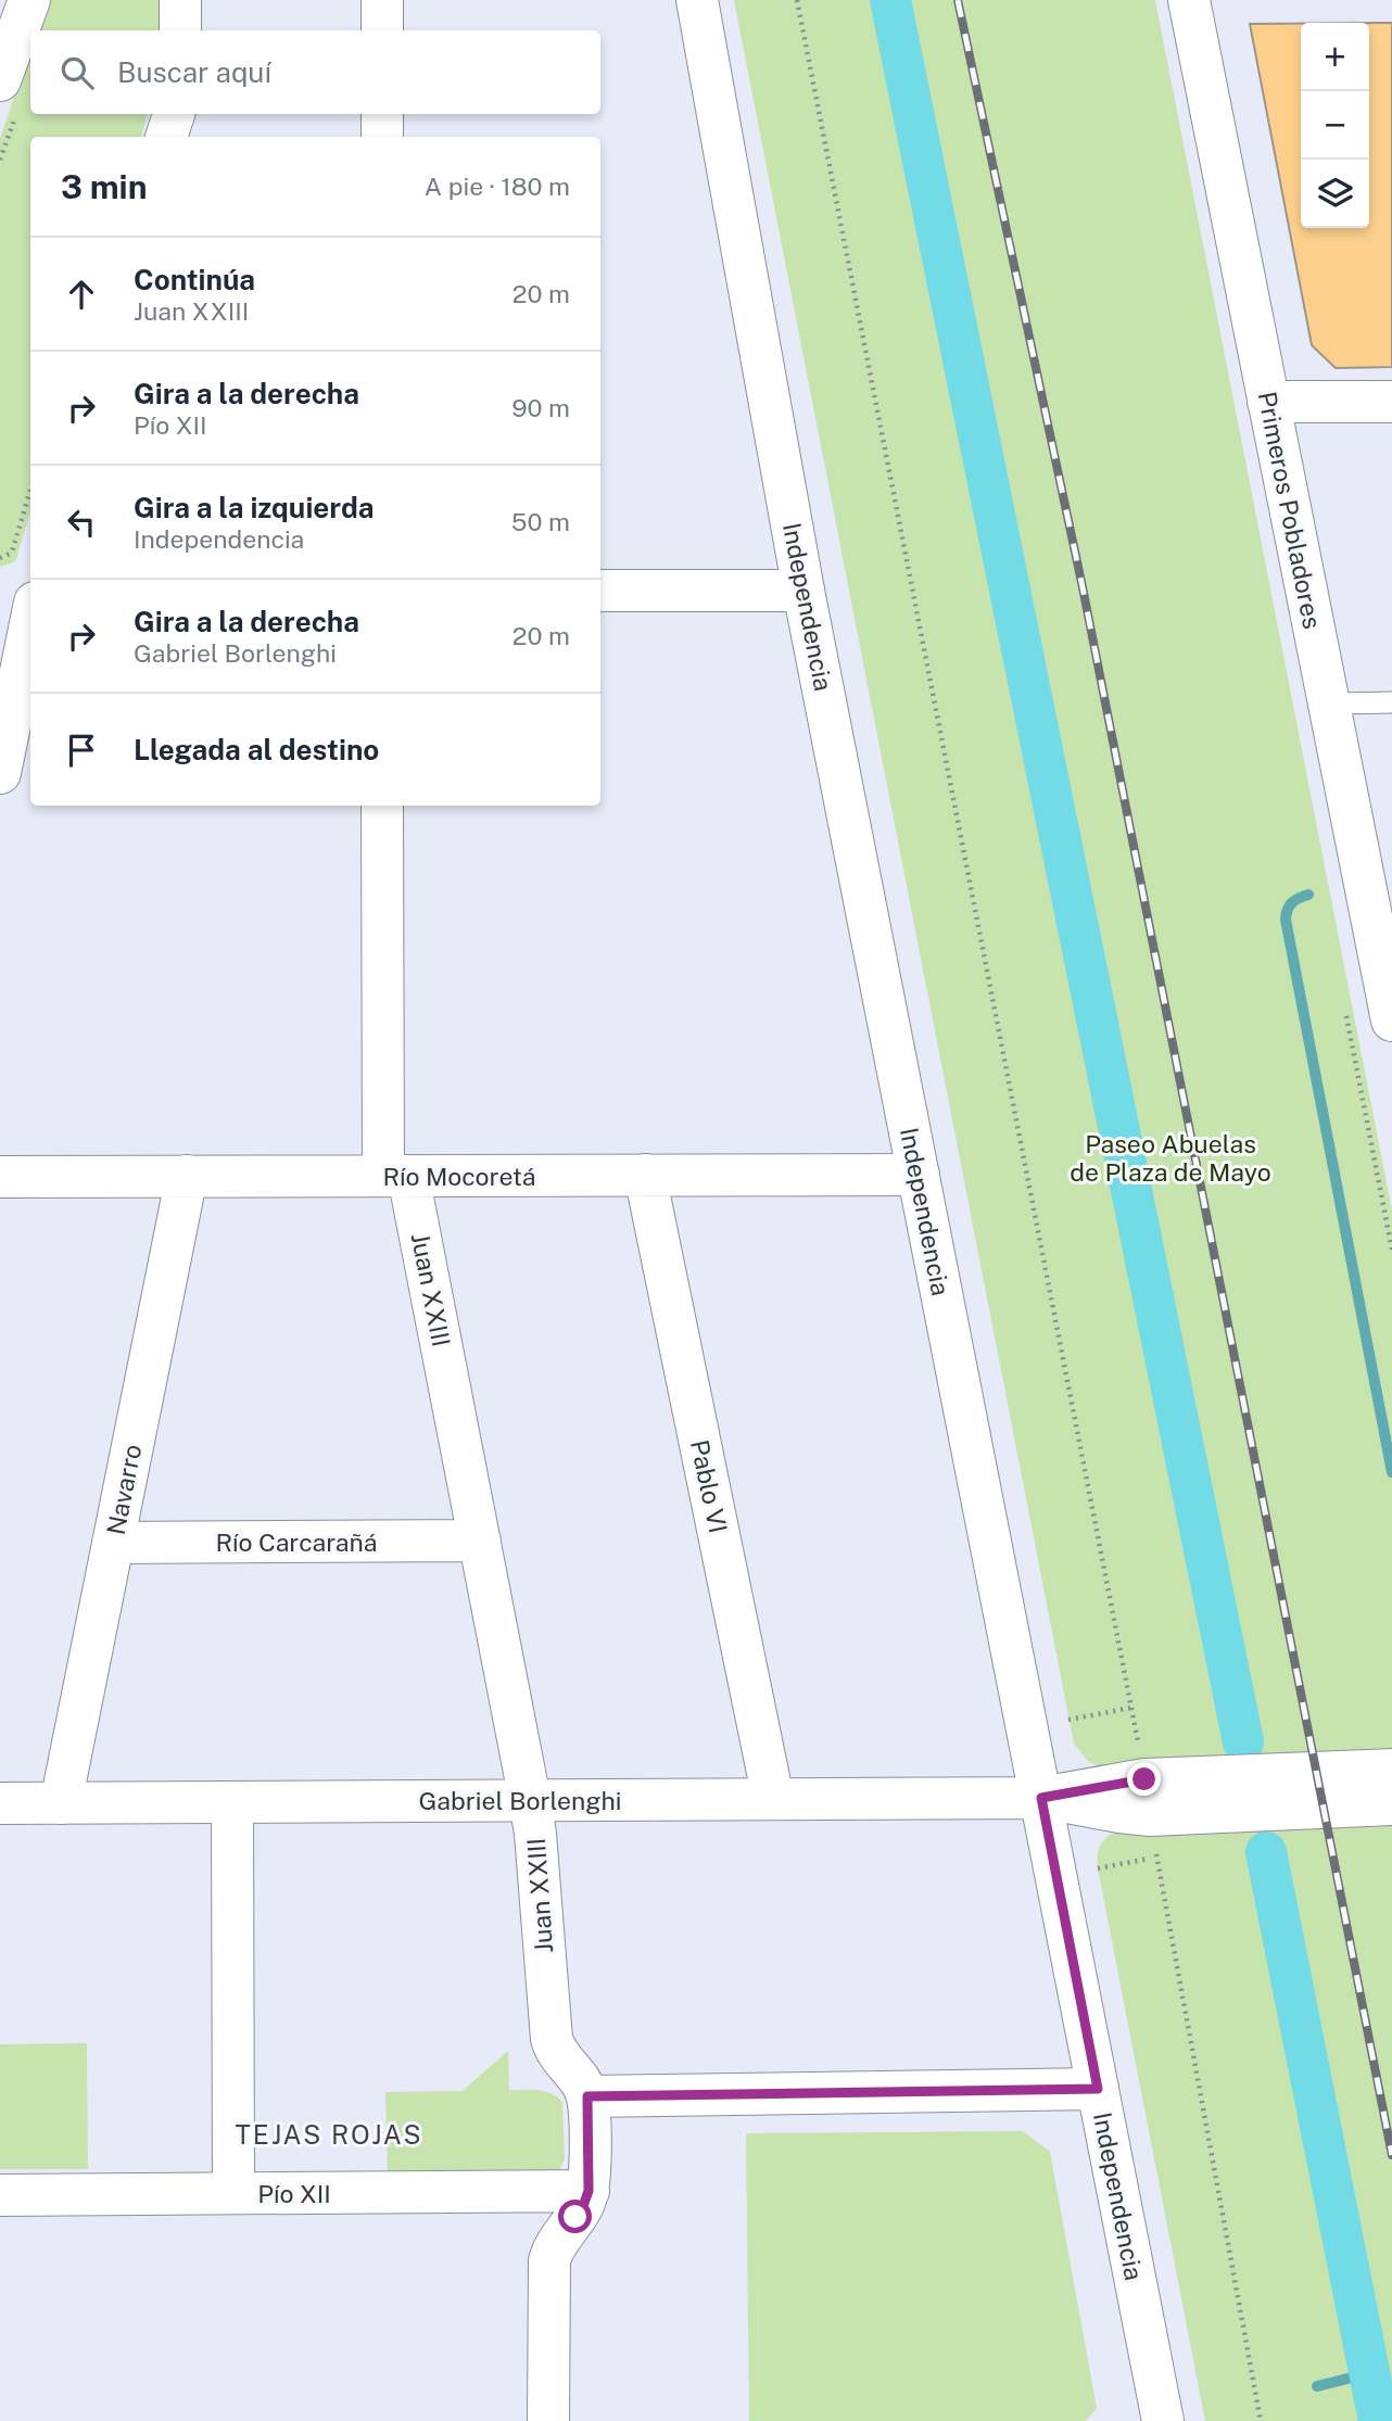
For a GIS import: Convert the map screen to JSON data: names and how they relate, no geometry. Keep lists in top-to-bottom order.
{
  "streets": {
    "street": [
      "Primeros Pobladores",
      "Independencia",
      "Río Mocoretá",
      "Juan XXIII",
      "Pablo VI",
      "Navarro",
      "Río Carcarañá",
      "Gabriel Borlenghi",
      "Pío XII"
    ]
  },
  "crossings": [
    ["Independencia", "Río Mocoretá"],
    ["Independencia", "Gabriel Borlenghi"],
    ["Río Mocoretá", "Juan XXIII"],
    ["Río Mocoretá", "Pablo VI"],
    ["Río Mocoretá", "Navarro"],
    ["Juan XXIII", "Río Carcarañá"],
    ["Juan XXIII", "Gabriel Borlenghi"],
    ["Pablo VI", "Gabriel Borlenghi"],
    ["Navarro", "Río Carcarañá"],
    ["Navarro", "Gabriel Borlenghi"]
  ],
  "districts": ["TEJAS ROJAS"],
  "parks": ["Paseo Abuelas de Plaza de Mayo"],
  "page": {
    "map_buttons": ["+", "−"],
    "search": "Buscar aquí",
    "heading": ["3 min", "A pie · 180 m"],
    "list": [
      ["Continúa", "Juan XXIII", "20 m"],
      ["Gira a la derecha", "Pío XII", "90 m"],
      ["Gira a la izquierda", "Independencia", "50 m"],
      ["Gira a la derecha", "Gabriel Borlenghi", "20 m"],
      "Llegada al destino"
    ]
  }
}
